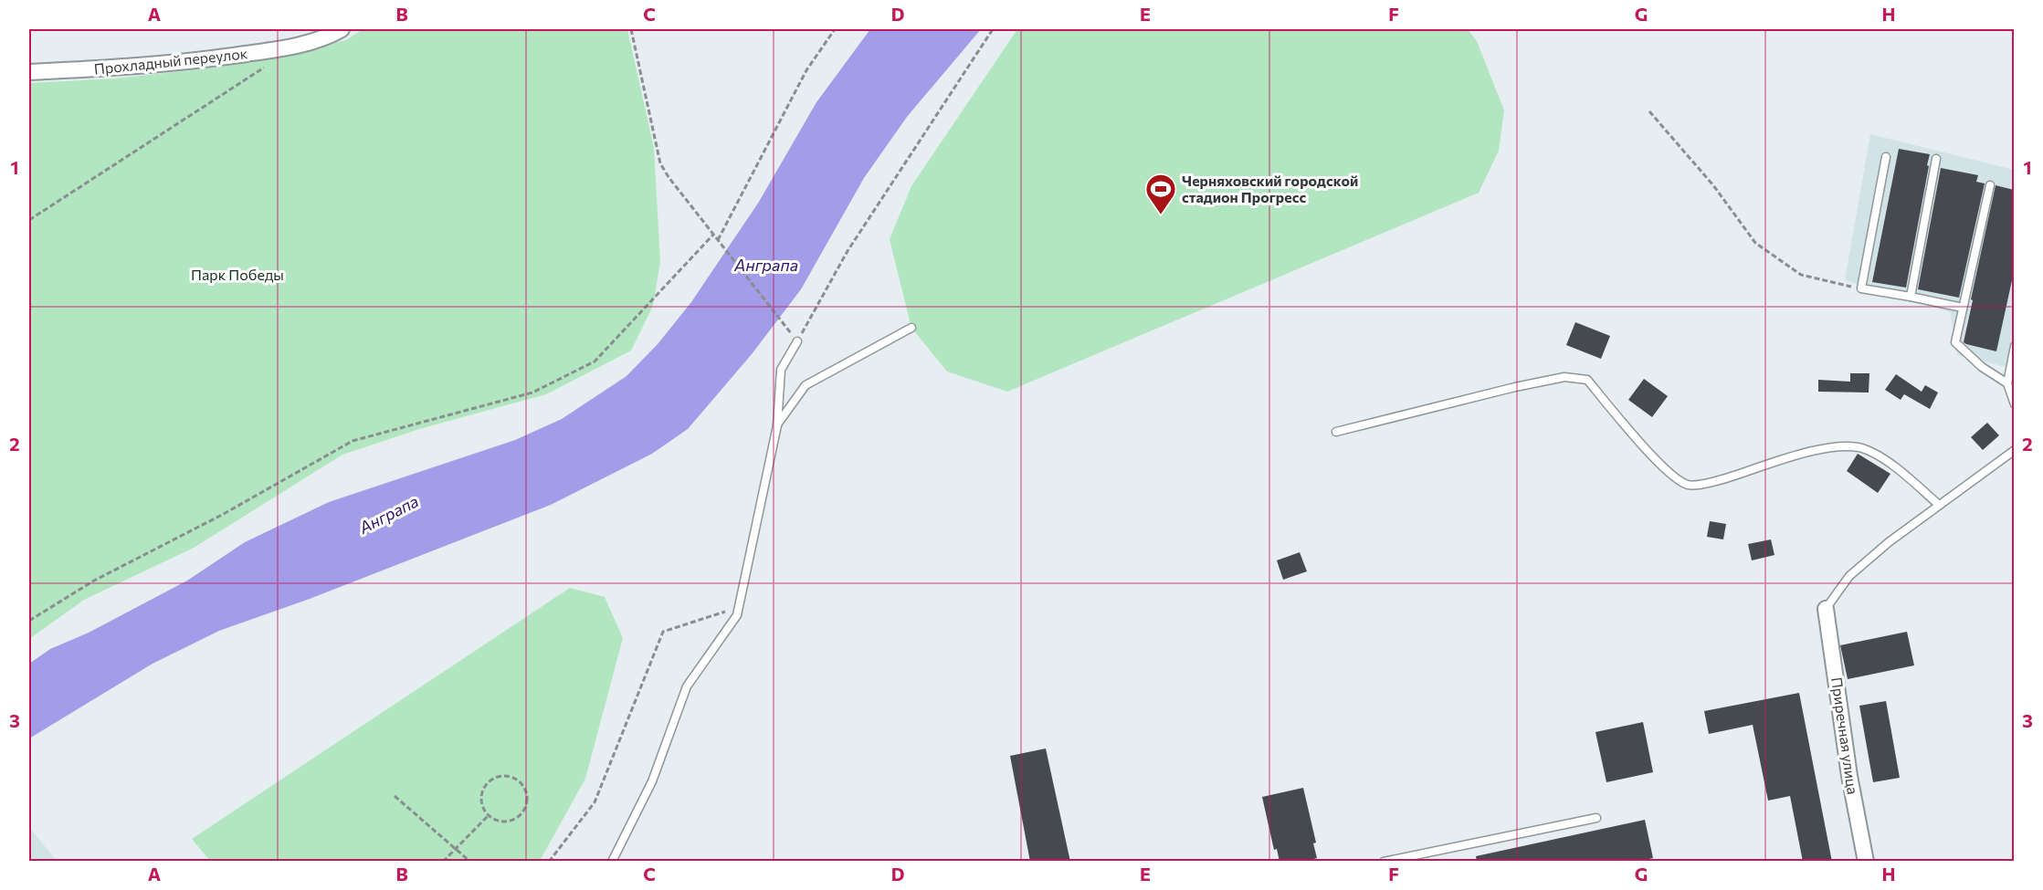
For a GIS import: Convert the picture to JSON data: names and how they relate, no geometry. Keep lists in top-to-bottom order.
{
  "streets": {
    "street": ["Прохладный переулок", "Приречная улица"]
  },
  "water": ["Анграпа"],
  "parks": ["Парк Победы"],
  "places": {
    "sports": ["Черняховский городской стадион Прогресс"]
  },
  "grid": {
    "columns": [
      "A",
      "B",
      "C",
      "D",
      "E",
      "F",
      "G",
      "H"
    ],
    "rows": ["1", "2", "3"]
  }
}
